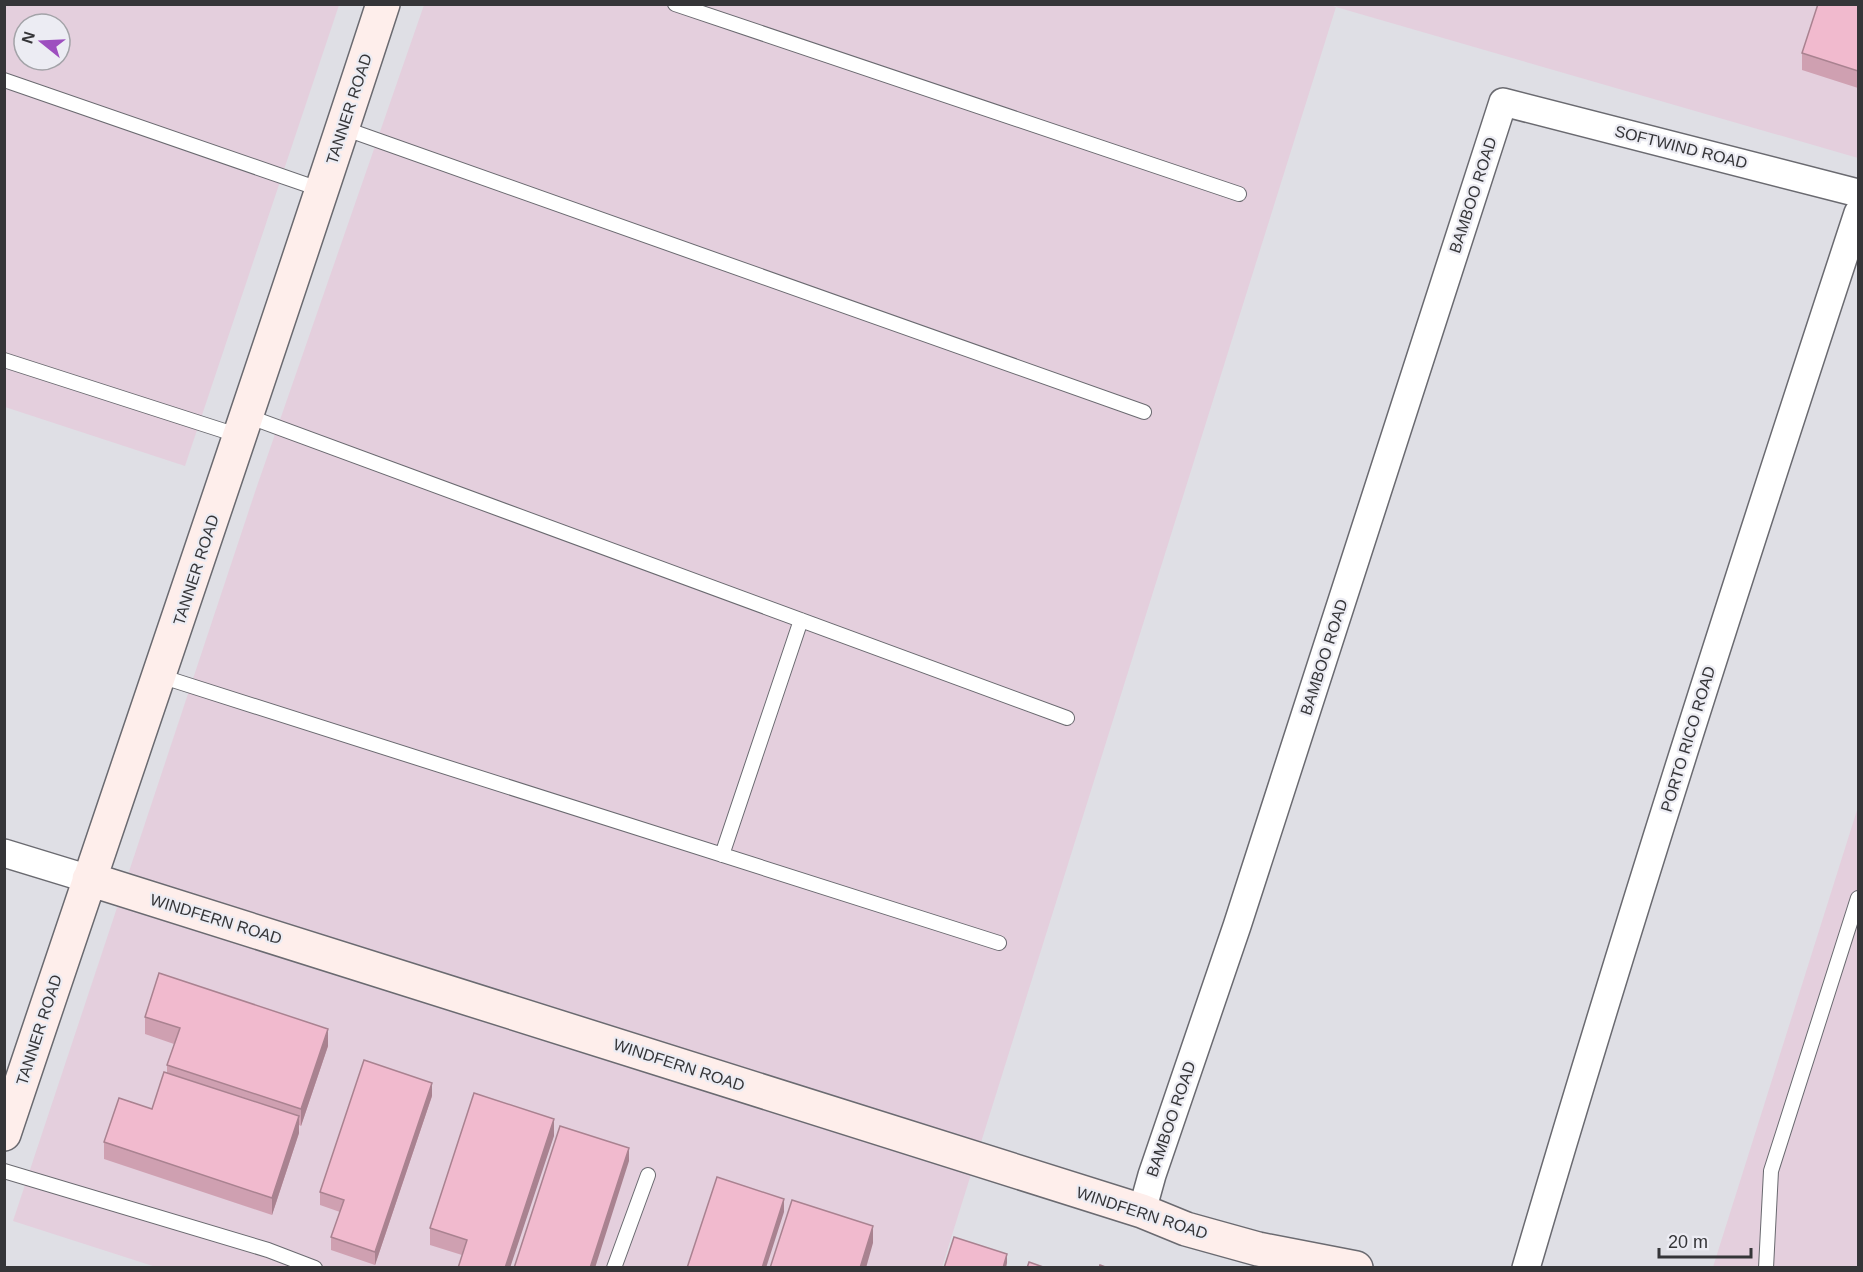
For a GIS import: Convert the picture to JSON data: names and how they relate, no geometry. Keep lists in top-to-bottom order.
{
  "streets": {
    "street": [
      "TANNER ROAD",
      "SOFTWIND ROAD",
      "BAMBOO ROAD",
      "PORTO RICO ROAD",
      "WINDFERN ROAD"
    ]
  },
  "crossings": [
    ["TANNER ROAD", "WINDFERN ROAD"],
    ["SOFTWIND ROAD", "BAMBOO ROAD"],
    ["BAMBOO ROAD", "WINDFERN ROAD"]
  ],
  "scale_bar": "20 m",
  "north": "left"
}
